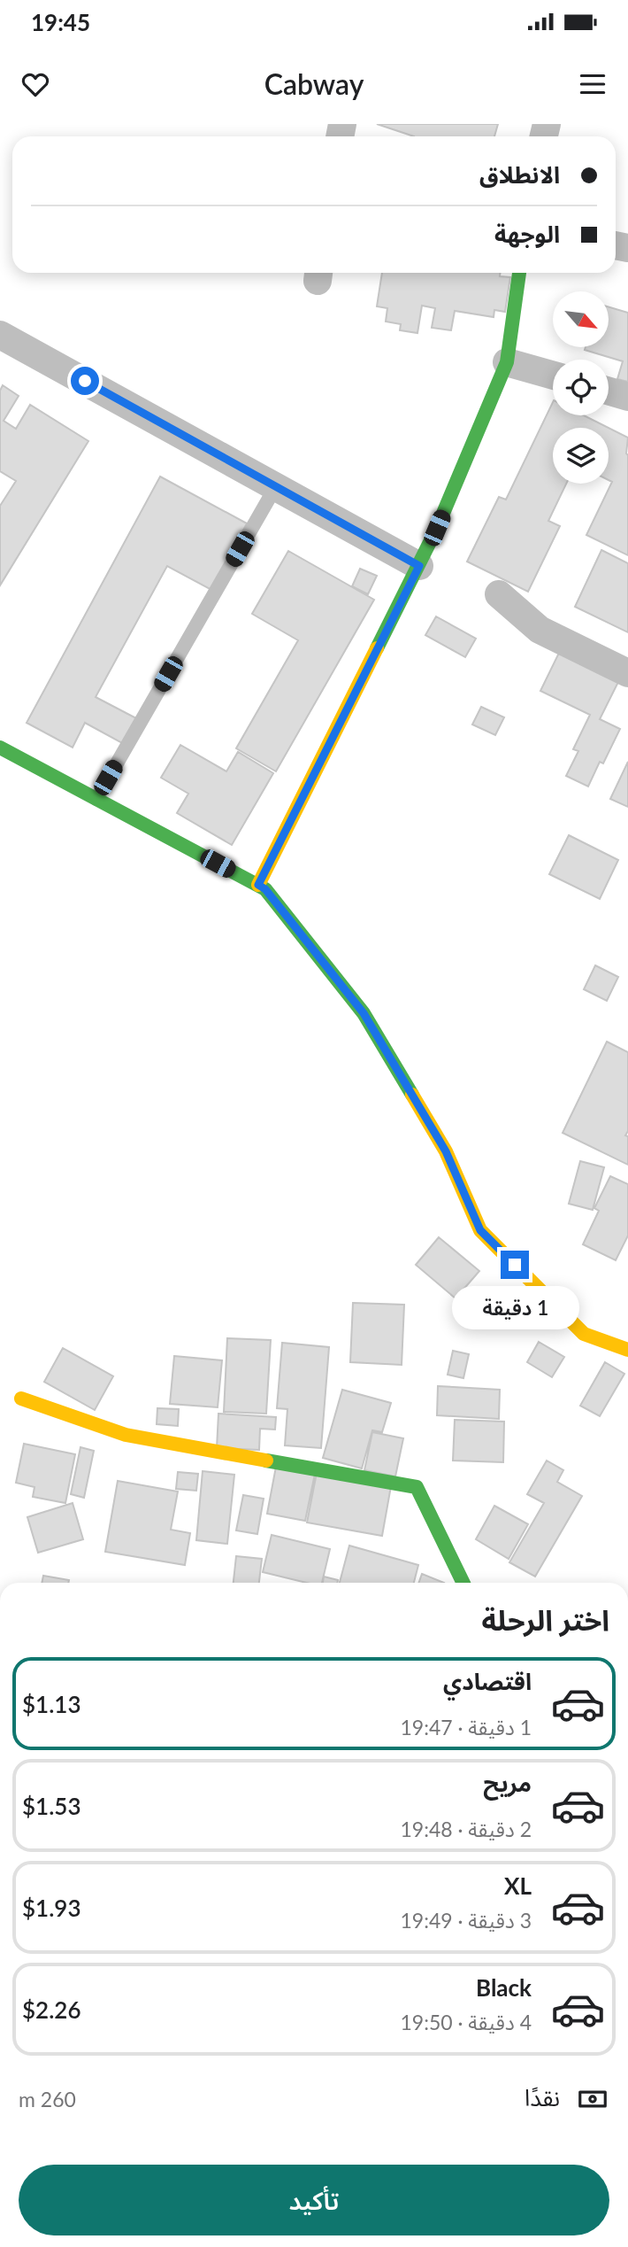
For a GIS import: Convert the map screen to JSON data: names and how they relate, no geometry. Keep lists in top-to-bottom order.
{
  "north": "bottom right",
  "page": {
    "status": "19:45",
    "header": "Cabway",
    "banner": ["الانطلاق", "الوجهة"],
    "bubble": "1 دقيقة",
    "heading": "اختر الرحلة",
    "list": [
      {
        "name": "اقتصادي",
        "note": "1 دقيقة · 19:47",
        "value": "$1.13"
      },
      {
        "name": "مريح",
        "note": "2 دقيقة · 19:48",
        "value": "$1.53"
      },
      {
        "name": "XL",
        "note": "3 دقيقة · 19:49",
        "value": "$1.93"
      },
      {
        "name": "Black",
        "note": "4 دقيقة · 19:50",
        "value": "$2.26"
      }
    ],
    "pay": ["نقدًا", "260 m"],
    "buttons": "تأكيد"
  }
}
